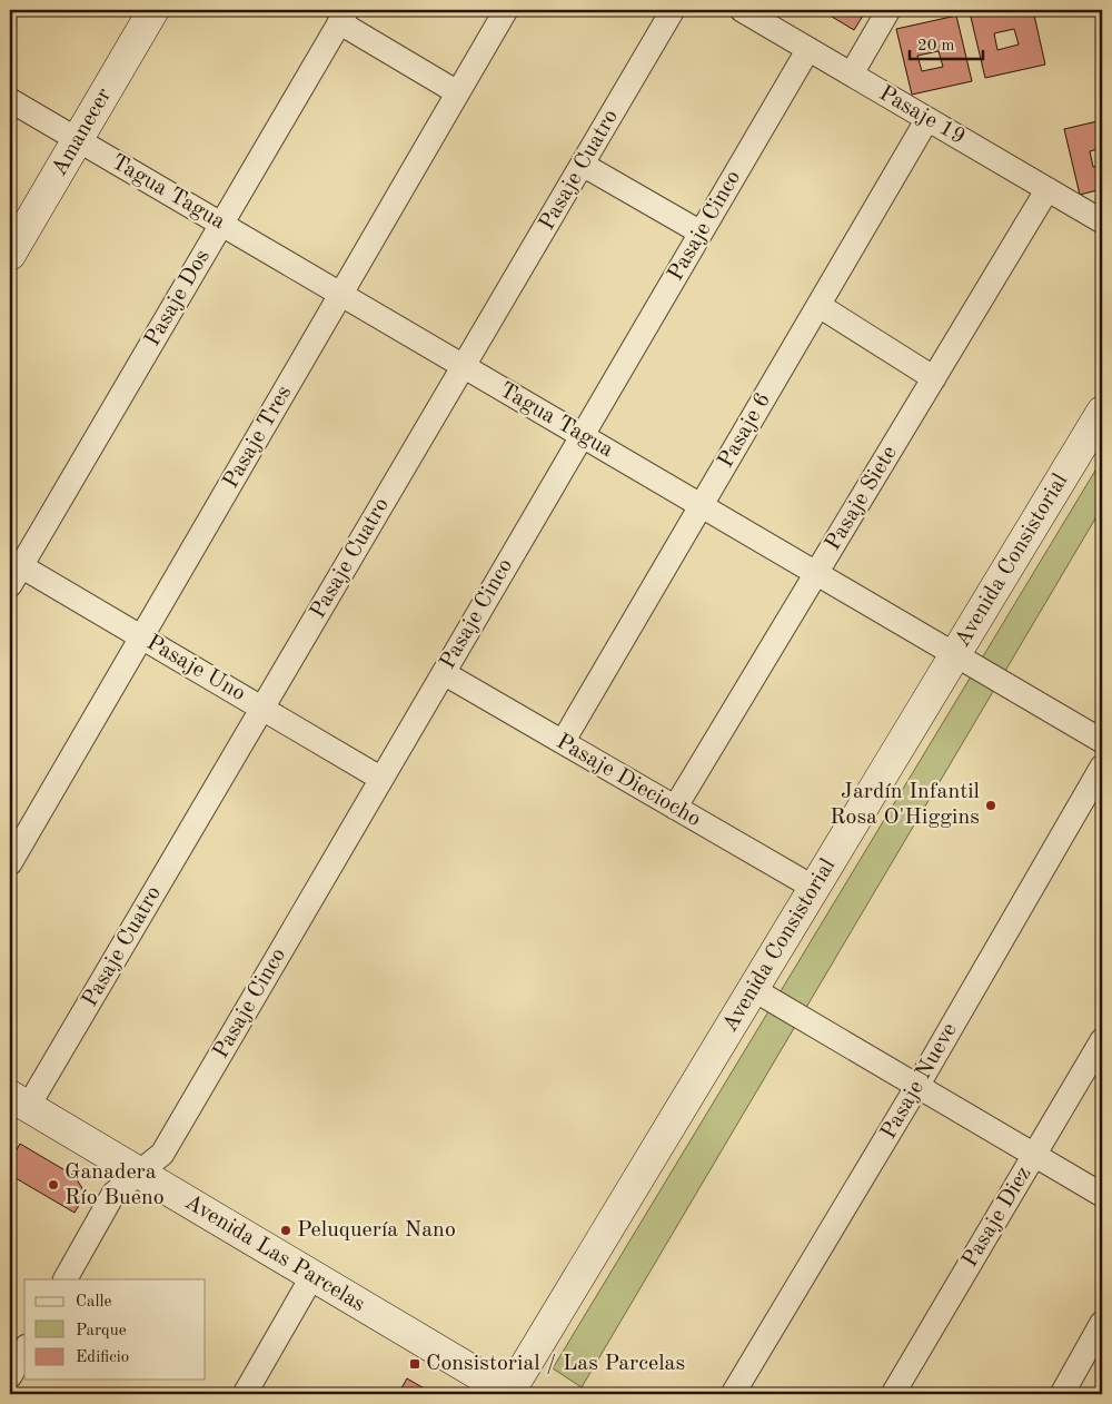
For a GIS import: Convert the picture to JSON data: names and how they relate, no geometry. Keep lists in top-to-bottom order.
{
  "streets": {
    "street": [
      "Pasaje 19",
      "Amanecer",
      "Pasaje Cuatro",
      "Tagua Tagua",
      "Pasaje Cinco",
      "Pasaje Dos",
      "Pasaje 6",
      "Pasaje Tres",
      "Pasaje Siete",
      "Avenida Consistorial",
      "Pasaje Uno",
      "Pasaje Dieciocho",
      "Pasaje Nueve",
      "Pasaje Diez",
      "Avenida Las Parcelas"
    ]
  },
  "crossings": [
    ["Pasaje 19", "Pasaje Cinco"],
    ["Pasaje 19", "Pasaje 6"],
    ["Pasaje 19", "Pasaje Siete"],
    ["Amanecer", "Tagua Tagua"],
    ["Pasaje Cuatro", "Tagua Tagua"],
    ["Pasaje Cuatro", "Pasaje Uno"],
    ["Pasaje Cuatro", "Avenida Las Parcelas"],
    ["Tagua Tagua", "Pasaje Cinco"],
    ["Tagua Tagua", "Pasaje Dos"],
    ["Tagua Tagua", "Pasaje 6"],
    ["Tagua Tagua", "Pasaje Tres"],
    ["Tagua Tagua", "Pasaje Siete"],
    ["Tagua Tagua", "Avenida Consistorial"],
    ["Pasaje Cinco", "Pasaje Uno"],
    ["Pasaje Cinco", "Pasaje Dieciocho"],
    ["Pasaje Cinco", "Avenida Las Parcelas"],
    ["Pasaje Dos", "Pasaje Uno"],
    ["Pasaje 6", "Pasaje Dieciocho"],
    ["Pasaje Tres", "Pasaje Uno"],
    ["Pasaje Siete", "Pasaje Dieciocho"],
    ["Avenida Consistorial", "Pasaje Dieciocho"],
    ["Avenida Consistorial", "Avenida Las Parcelas"]
  ],
  "places": {
    "other": ["Jardín Infantil Rosa O'Higgins", "Ganadera Río Bueno", "Peluquería Nano"],
    "transit": ["Consistorial / Las Parcelas"]
  },
  "legend": ["Calle", "Parque", "Edificio"],
  "scale_bar": "20 m"
}
